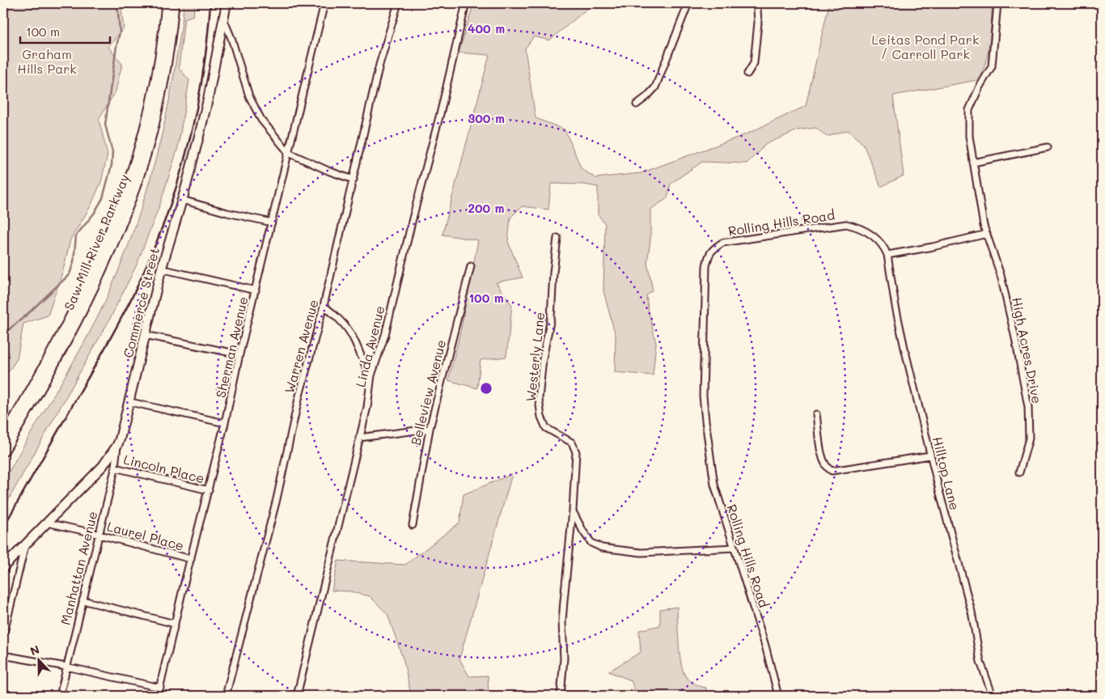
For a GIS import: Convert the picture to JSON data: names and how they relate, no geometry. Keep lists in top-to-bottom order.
{
  "streets": {
    "highway": ["Saw Mill River Parkway"],
    "main road": ["Commerce Street"],
    "street": [
      "Rolling Hills Road",
      "Warren Avenue",
      "Linda Avenue",
      "Sherman Avenue",
      "High Acres Drive",
      "Westerly Lane",
      "Belleview Avenue",
      "Lincoln Place",
      "Hilltop Lane",
      "Laurel Place",
      "Manhattan Avenue"
    ]
  },
  "crossings": [
    ["Rolling Hills Road", "Westerly Lane"],
    ["Rolling Hills Road", "Hilltop Lane"],
    ["Commerce Street", "Laurel Place"],
    ["Commerce Street", "Manhattan Avenue"],
    ["Sherman Avenue", "Lincoln Place"],
    ["Sherman Avenue", "Laurel Place"],
    ["Lincoln Place", "Manhattan Avenue"],
    ["Laurel Place", "Manhattan Avenue"]
  ],
  "parks": ["Leitas Pond Park / Carroll Park", "Graham Hills Park"],
  "scale_bar": "100 m",
  "north": "top",
  "rings": [
    "400 m",
    "300 m",
    "200 m",
    "100 m"
  ]
}
